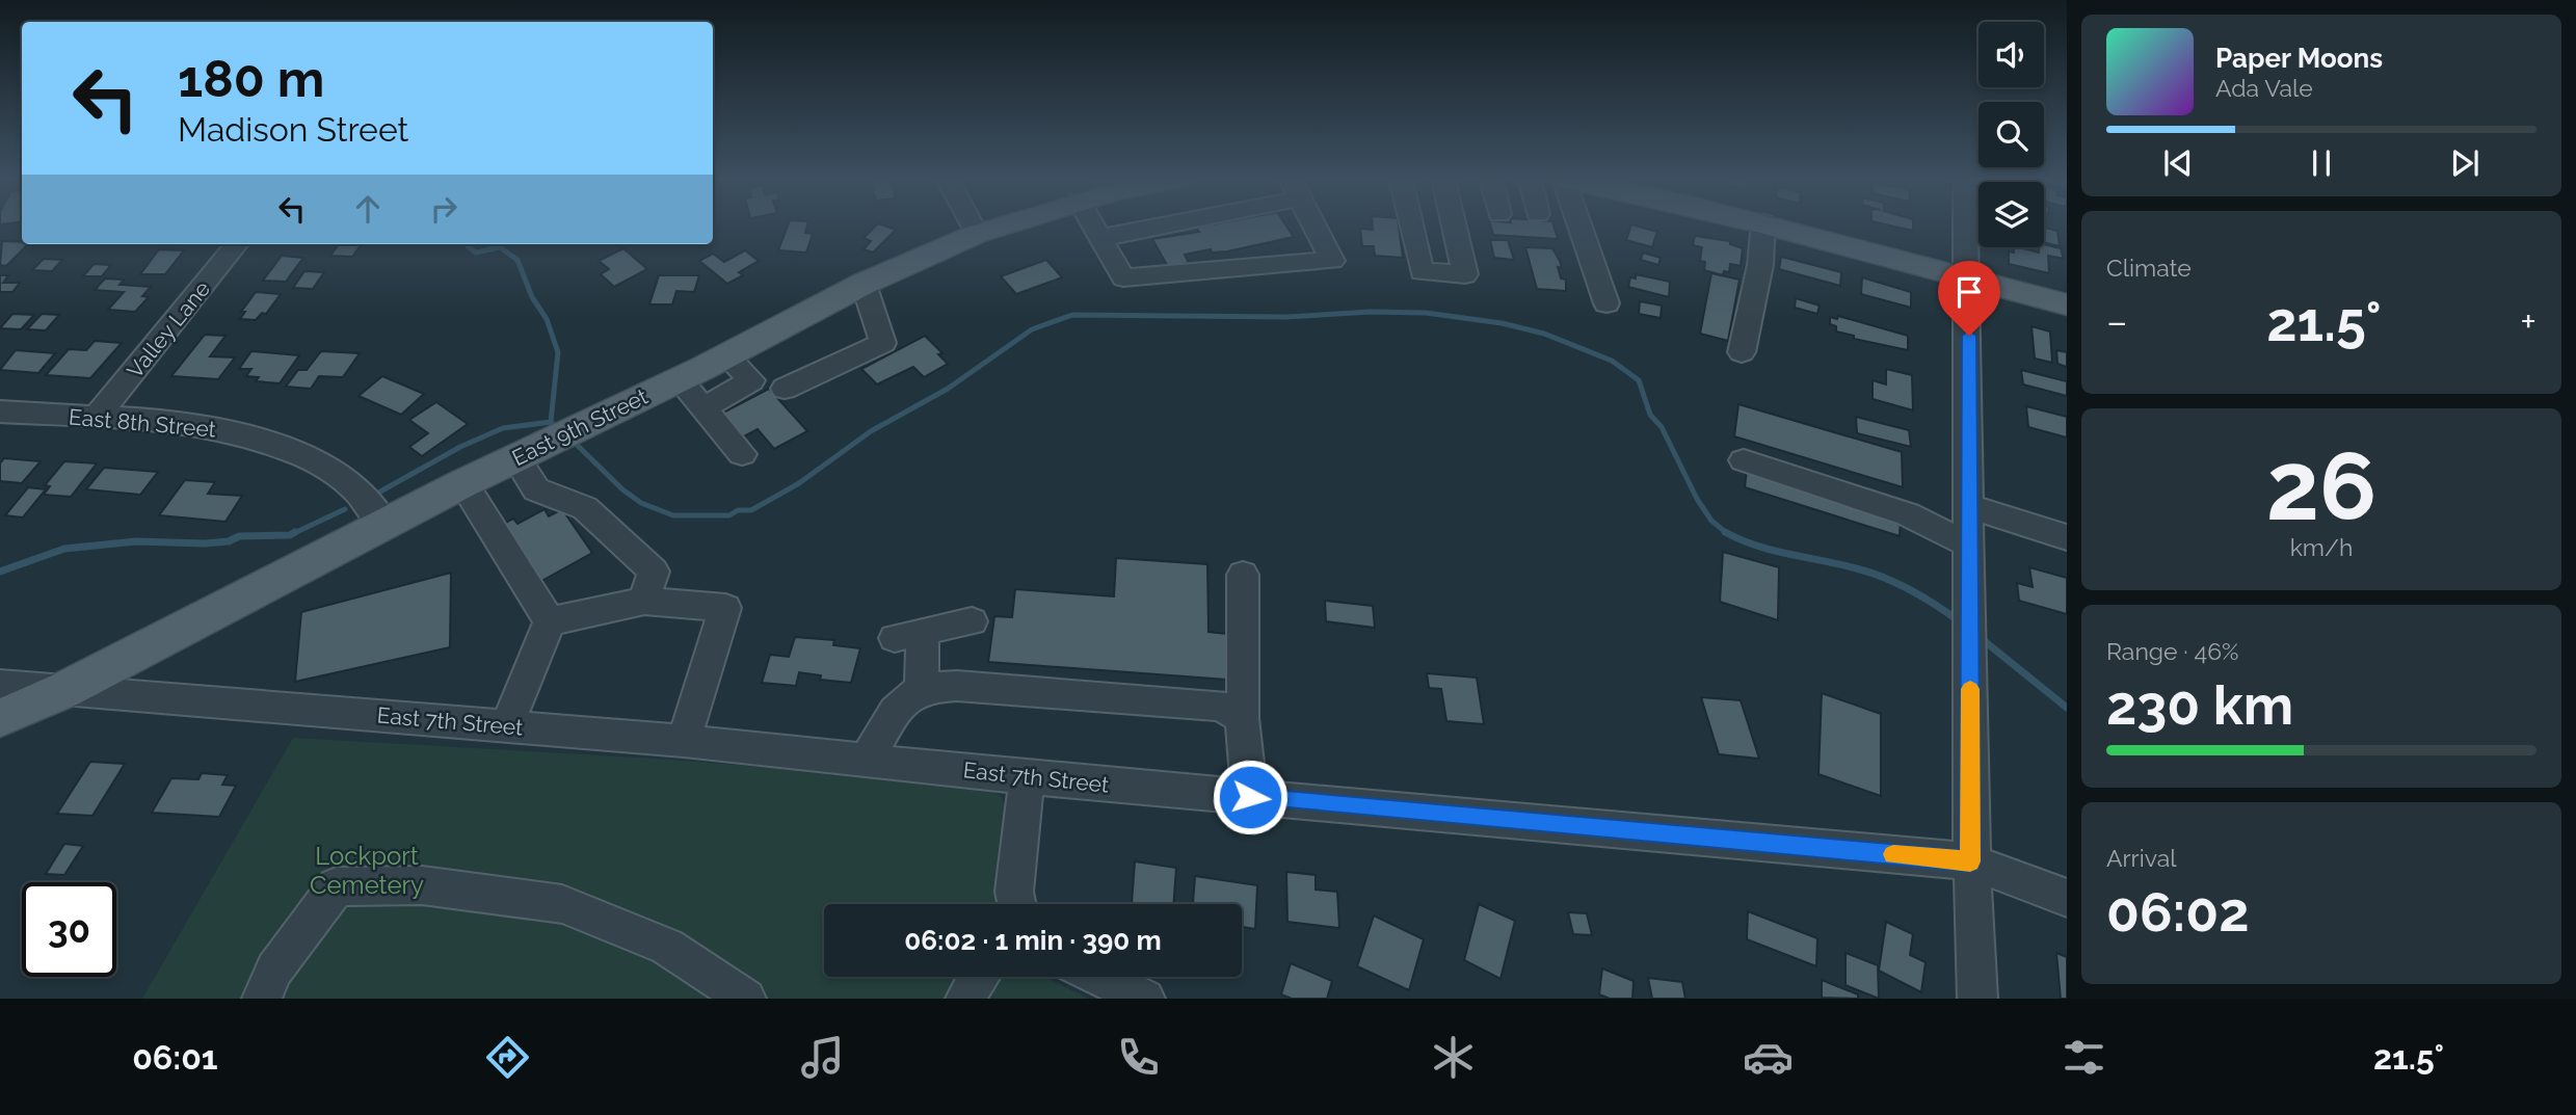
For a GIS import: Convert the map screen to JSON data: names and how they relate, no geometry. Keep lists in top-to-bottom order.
{
  "streets": {
    "main road": ["East 9th Street"],
    "street": ["Valley Lane", "East 8th Street", "East 7th Street"]
  },
  "crossings": [
    ["Valley Lane", "East 8th Street"],
    ["East 8th Street", "East 9th Street"],
    ["East 9th Street", "East 7th Street"]
  ],
  "parks": ["Lockport Cemetery"],
  "page": {
    "turn": ["180 m", "Madison Street"],
    "song": ["Paper Moons", "Ada Vale"],
    "tile": [
      "Climate",
      ["26", "km/h"],
      ["Range · 46%", "230 km"],
      ["Arrival", "06:02"]
    ],
    "heat": ["−", "21.5°", "+"],
    "limit": "30",
    "trip": "06:02 · 1 min · 390 m",
    "tabs": ["06:01", "21.5°"]
  }
}
